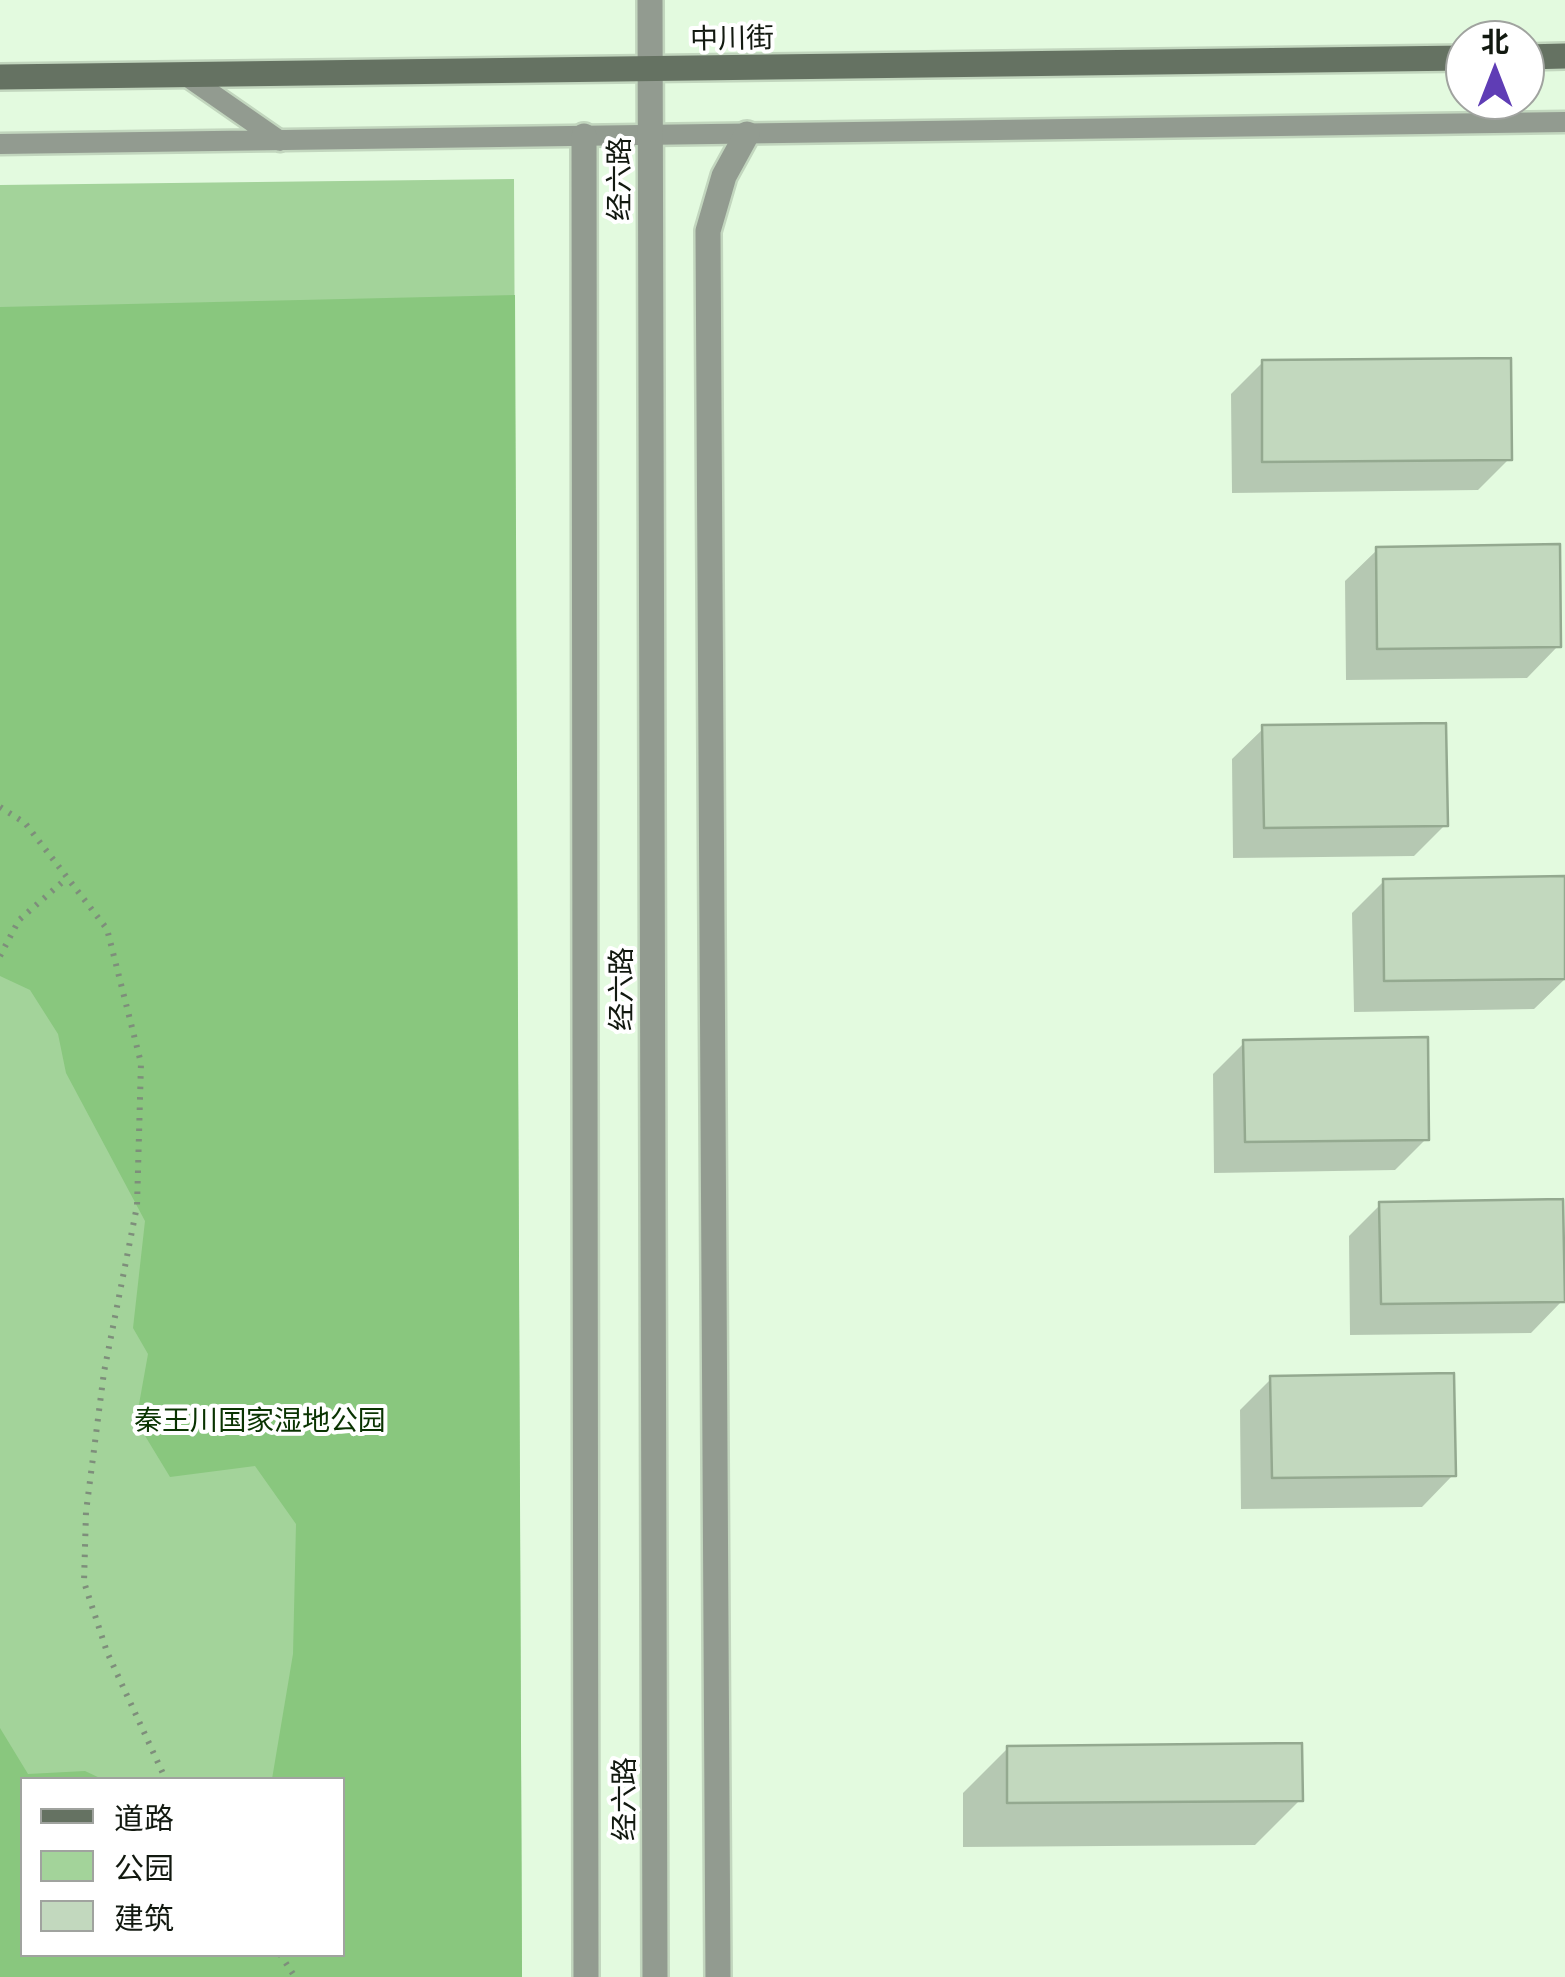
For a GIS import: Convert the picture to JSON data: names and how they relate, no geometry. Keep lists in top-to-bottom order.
{
  "streets": {
    "main road": ["中川街"],
    "street": ["经六路"]
  },
  "crossings": [
    ["中川街", "经六路"]
  ],
  "parks": ["秦王川国家湿地公园"],
  "legend": ["道路", "公园", "建筑"],
  "north": "top"
}
